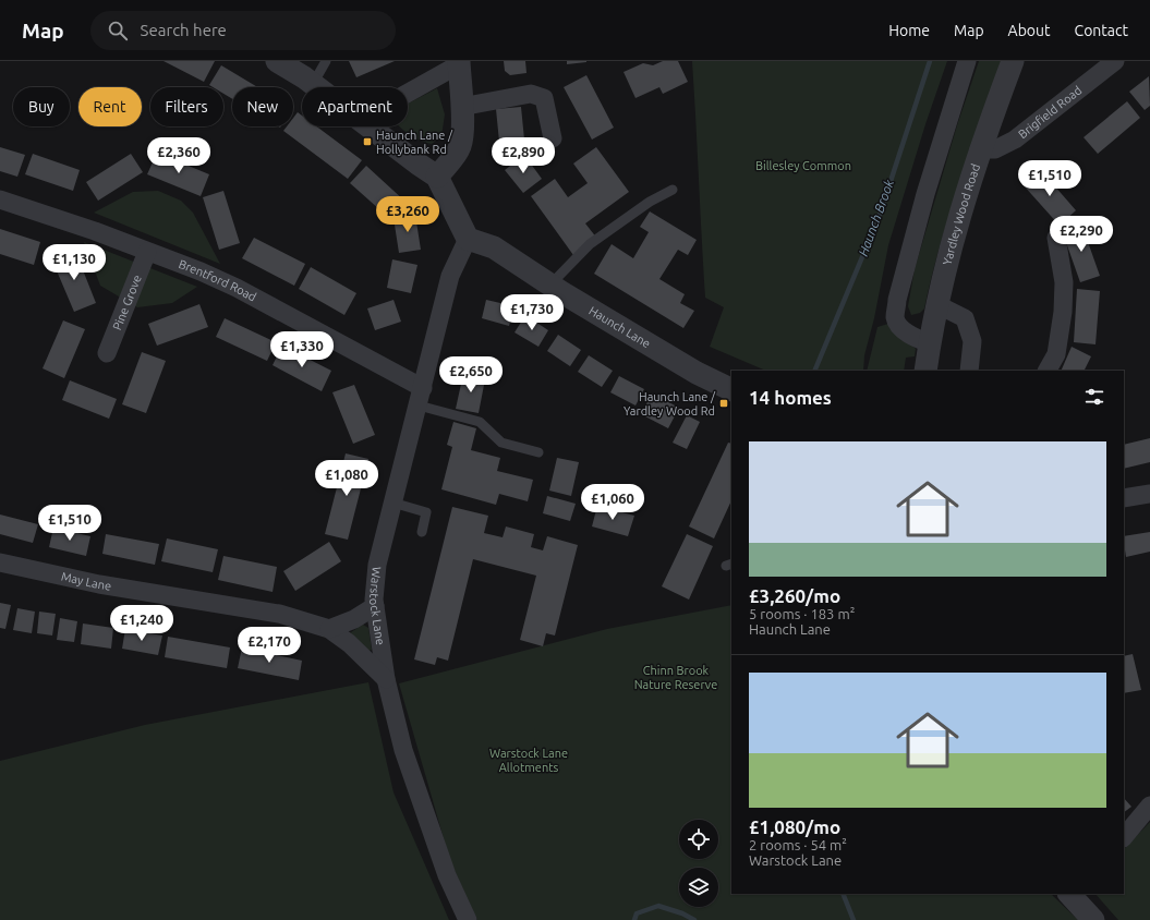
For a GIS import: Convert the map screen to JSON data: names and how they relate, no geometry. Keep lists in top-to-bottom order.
{
  "streets": {
    "street": [
      "Brigfield Road",
      "Yardley Wood Road",
      "Brentford Road",
      "Pine Grove",
      "Haunch Lane",
      "May Lane",
      "Warstock Lane"
    ]
  },
  "crossings": [
    ["Brigfield Road", "Yardley Wood Road"],
    ["Brentford Road", "Pine Grove"],
    ["Brentford Road", "Warstock Lane"],
    ["Haunch Lane", "Warstock Lane"],
    ["May Lane", "Warstock Lane"]
  ],
  "water": ["Haunch Brook"],
  "parks": ["Billesley Common", "Chinn Brook Nature Reserve", "Warstock Lane Allotments"],
  "places": {
    "transit": ["Haunch Lane / Hollybank Rd", "Haunch Lane / Yardley Wood Rd"]
  },
  "page": {
    "header": "Map",
    "search": "Search here",
    "nav": [
      "Home",
      "Map",
      "About",
      "Contact"
    ],
    "chip": [
      "Buy",
      "Rent",
      "Filters",
      "New",
      "Apartment"
    ],
    "price": [
      "£2,360",
      "£2,890",
      "£1,510",
      "£3,260",
      "£2,290",
      "£1,130",
      "£1,730",
      "£1,330",
      "£2,650",
      "£1,080",
      "£1,060",
      "£1,510",
      "£1,240",
      "£2,170"
    ],
    "heading": "14 homes",
    "list": [
      {
        "name": "£3,260/mo",
        "note": "5 rooms · 183 m² · Haunch Lane"
      },
      {
        "name": "£1,080/mo",
        "note": "2 rooms · 54 m² · Warstock Lane"
      }
    ]
  }
}
